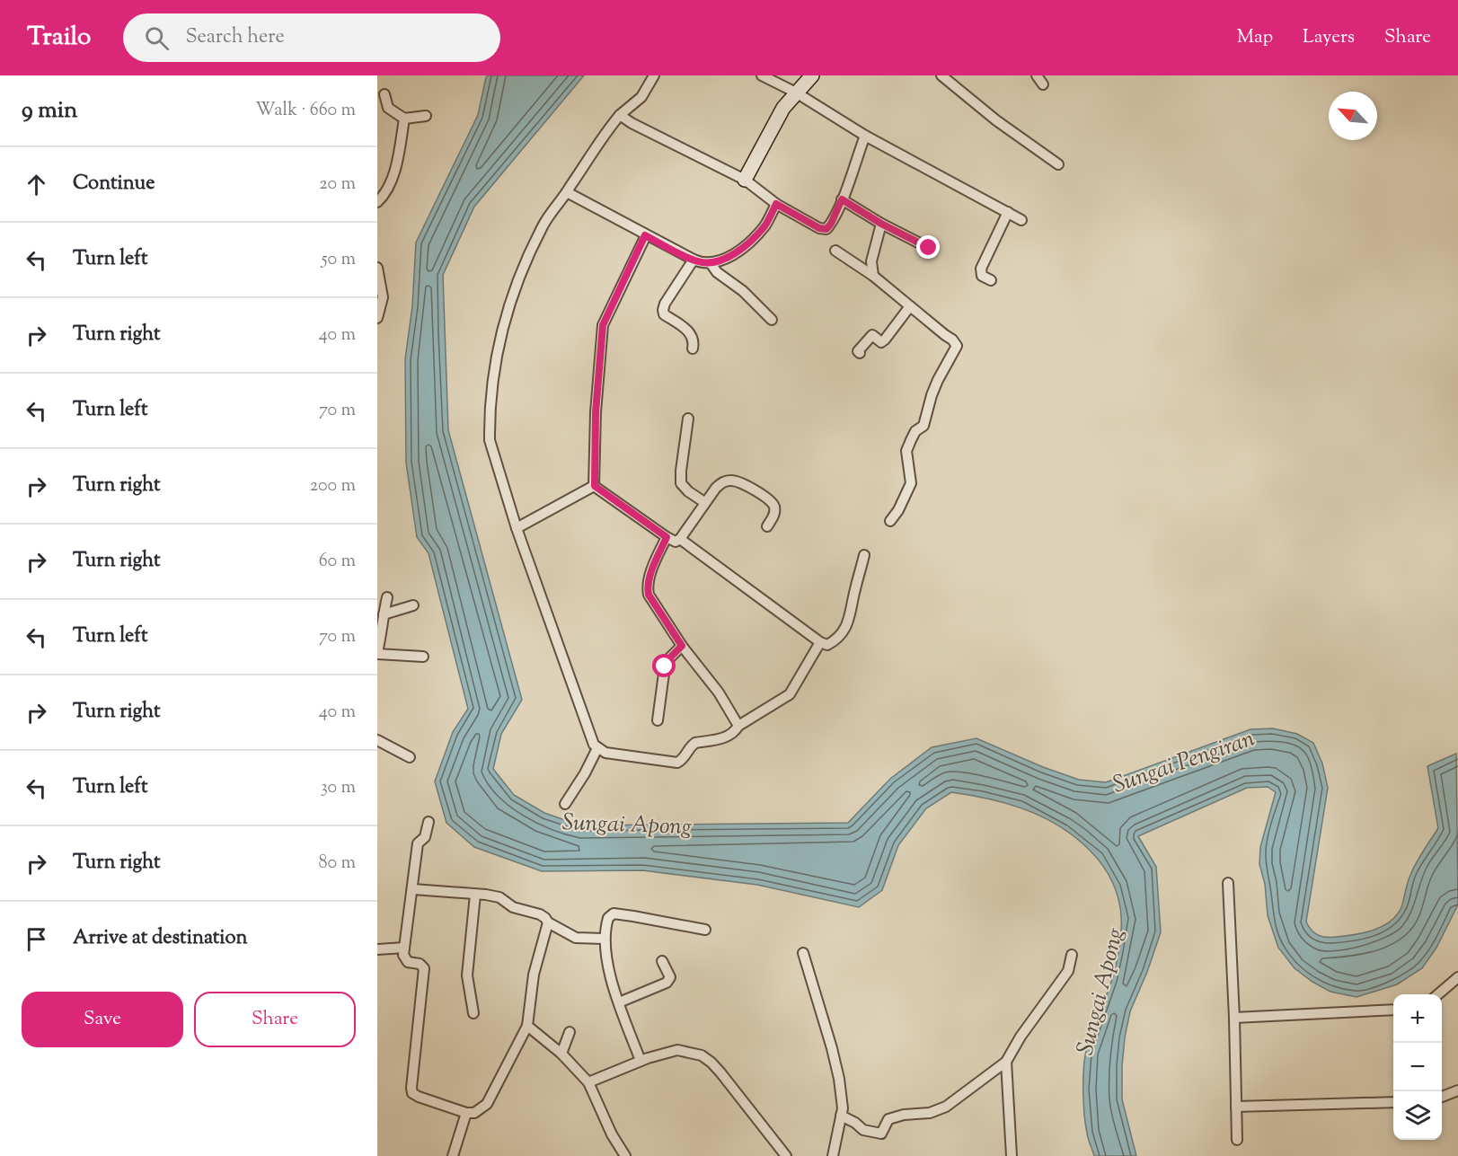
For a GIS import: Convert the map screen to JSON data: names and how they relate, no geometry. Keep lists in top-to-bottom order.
{
  "water": ["Sungai Pengiran", "Sungai Apong"],
  "north": "top left",
  "page": {
    "header": "Trailo",
    "search": "Search here",
    "nav": ["Map", "Layers", "Share"],
    "heading": ["9 min", "Walk · 660 m"],
    "list": [
      ["Continue", "20 m"],
      ["Turn left", "50 m"],
      ["Turn right", "40 m"],
      ["Turn left", "70 m"],
      ["Turn right", "200 m"],
      ["Turn right", "60 m"],
      ["Turn left", "70 m"],
      ["Turn right", "40 m"],
      ["Turn left", "30 m"],
      ["Turn right", "80 m"],
      "Arrive at destination"
    ],
    "buttons": ["Save", "Share"],
    "map_buttons": ["+", "−"]
  }
}
